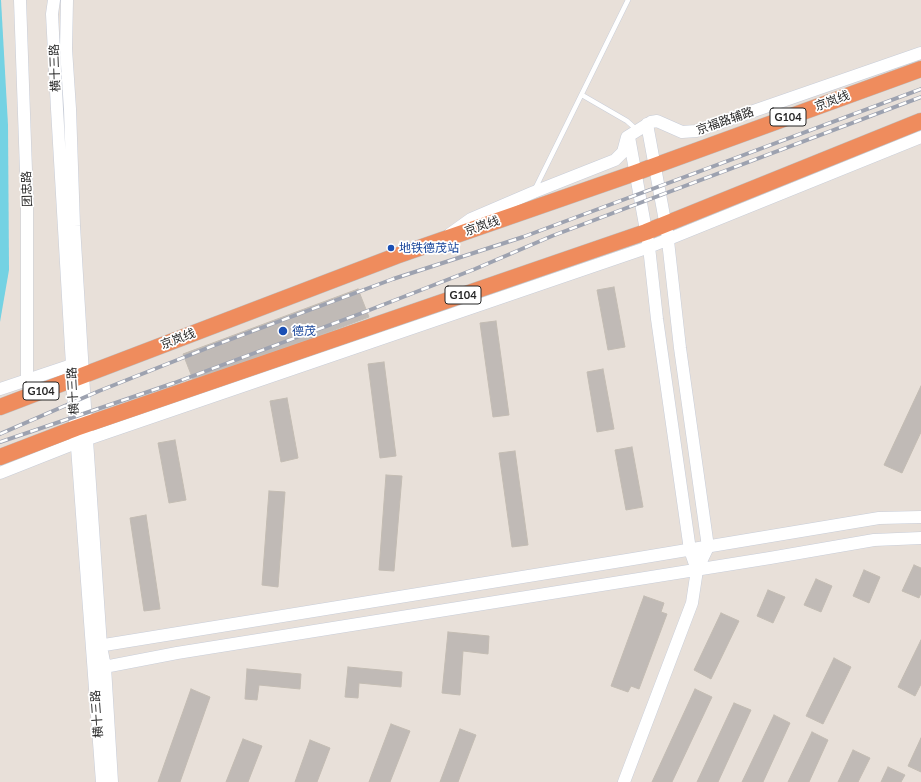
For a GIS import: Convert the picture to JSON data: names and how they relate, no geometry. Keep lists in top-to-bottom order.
{
  "streets": {
    "highway": ["京岚线", "G104"],
    "street": ["横十三路", "京福路辅路", "团忠路"]
  },
  "crossings": [
    ["横十三路", "京岚线"],
    ["横十三路", "G104"]
  ],
  "places": ["地铁德茂站", "德茂"]
}
